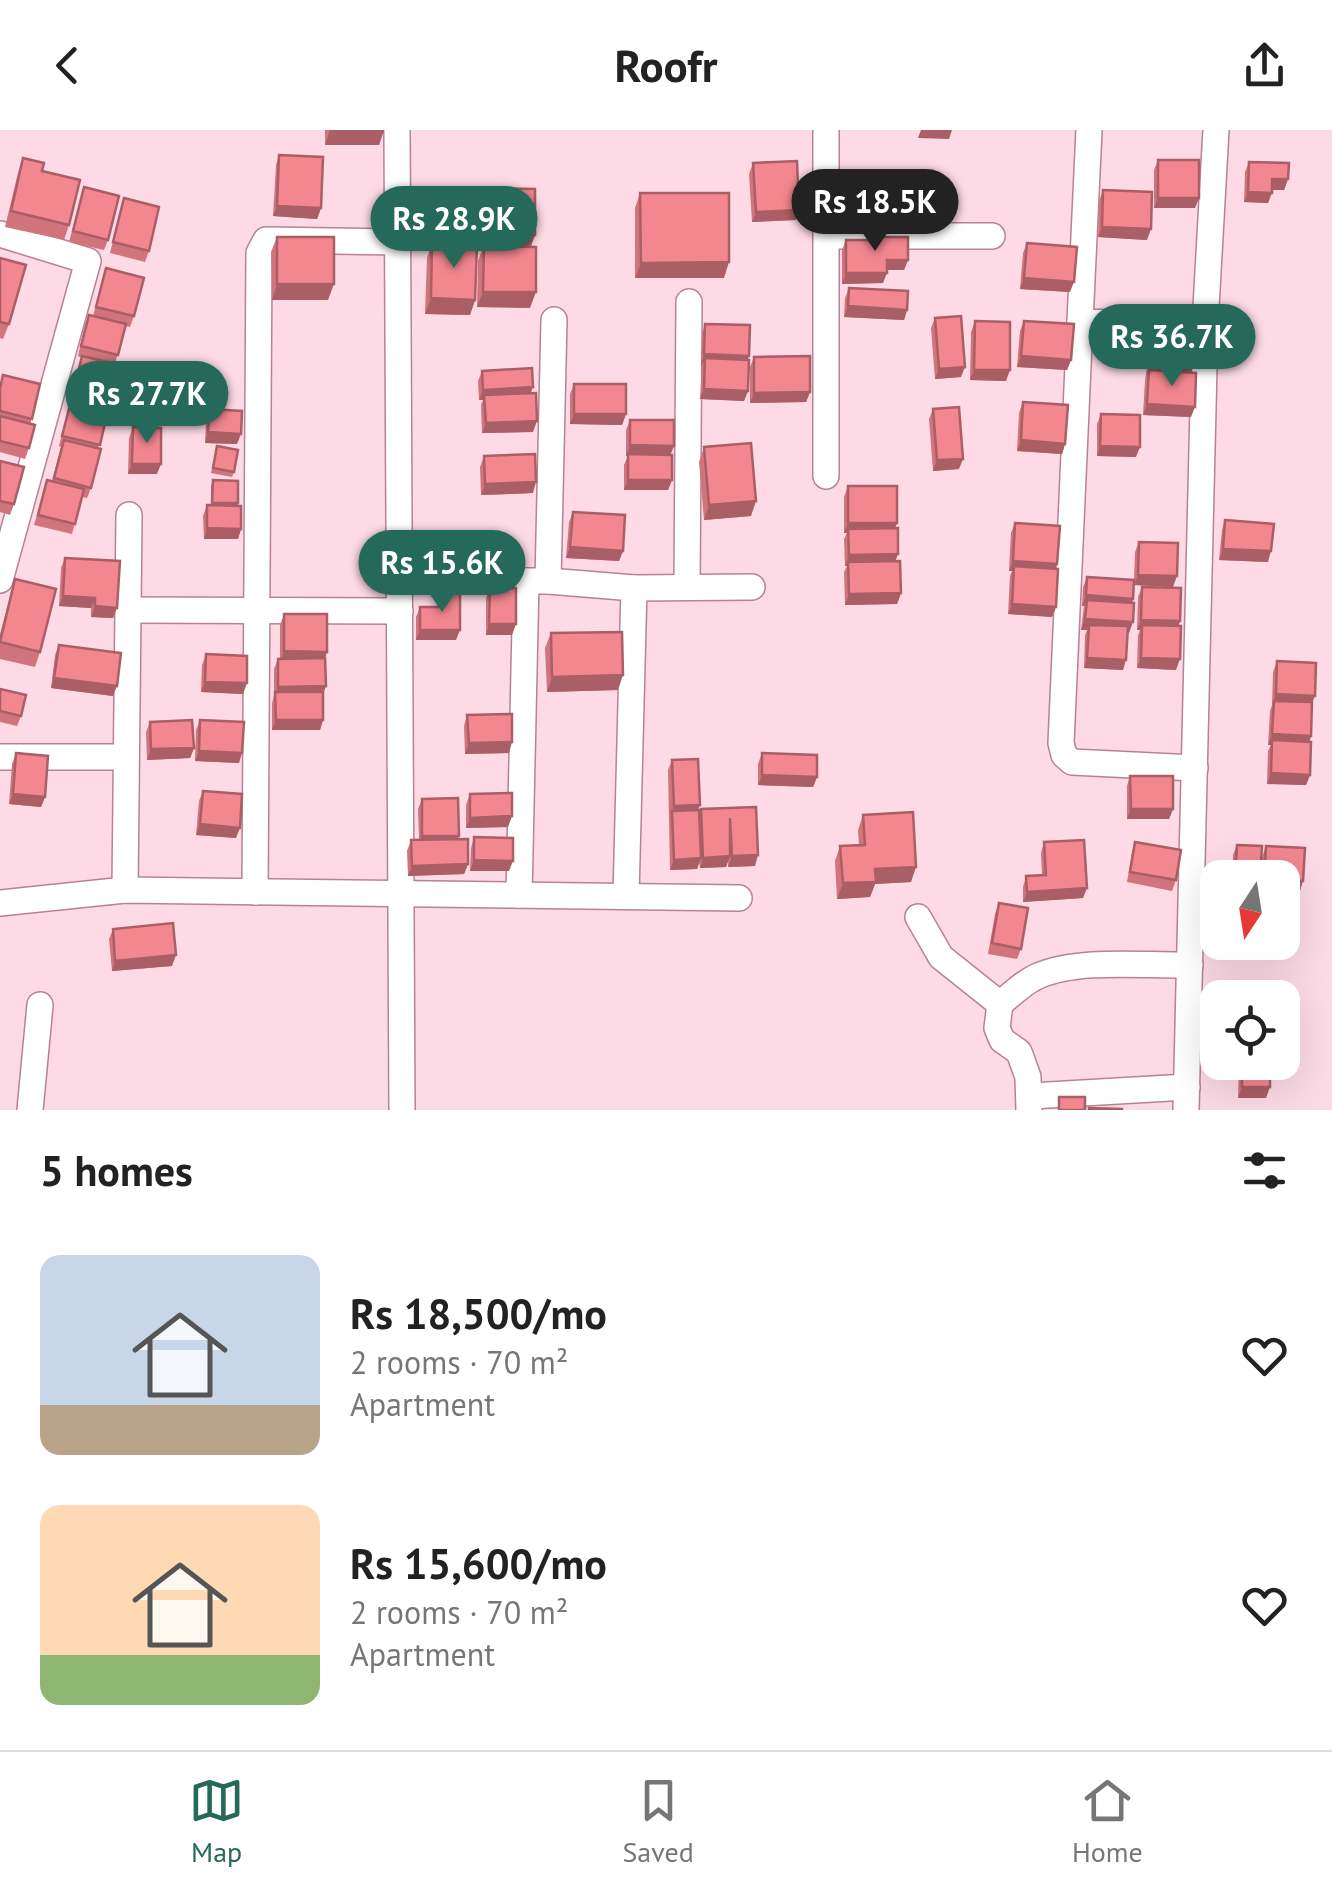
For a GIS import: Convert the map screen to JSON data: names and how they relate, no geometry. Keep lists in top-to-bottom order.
{
  "north": "bottom",
  "page": {
    "header": "Roofr",
    "price": [
      "Rs 18.5K",
      "Rs 28.9K",
      "Rs 36.7K",
      "Rs 27.7K",
      "Rs 15.6K"
    ],
    "heading": "5 homes",
    "list": [
      {
        "name": "Rs 18,500/mo",
        "note": "2 rooms · 70 m² · Apartment"
      },
      {
        "name": "Rs 15,600/mo",
        "note": "2 rooms · 70 m² · Apartment"
      }
    ],
    "tabs": ["Map", "Saved", "Home"]
  }
}
